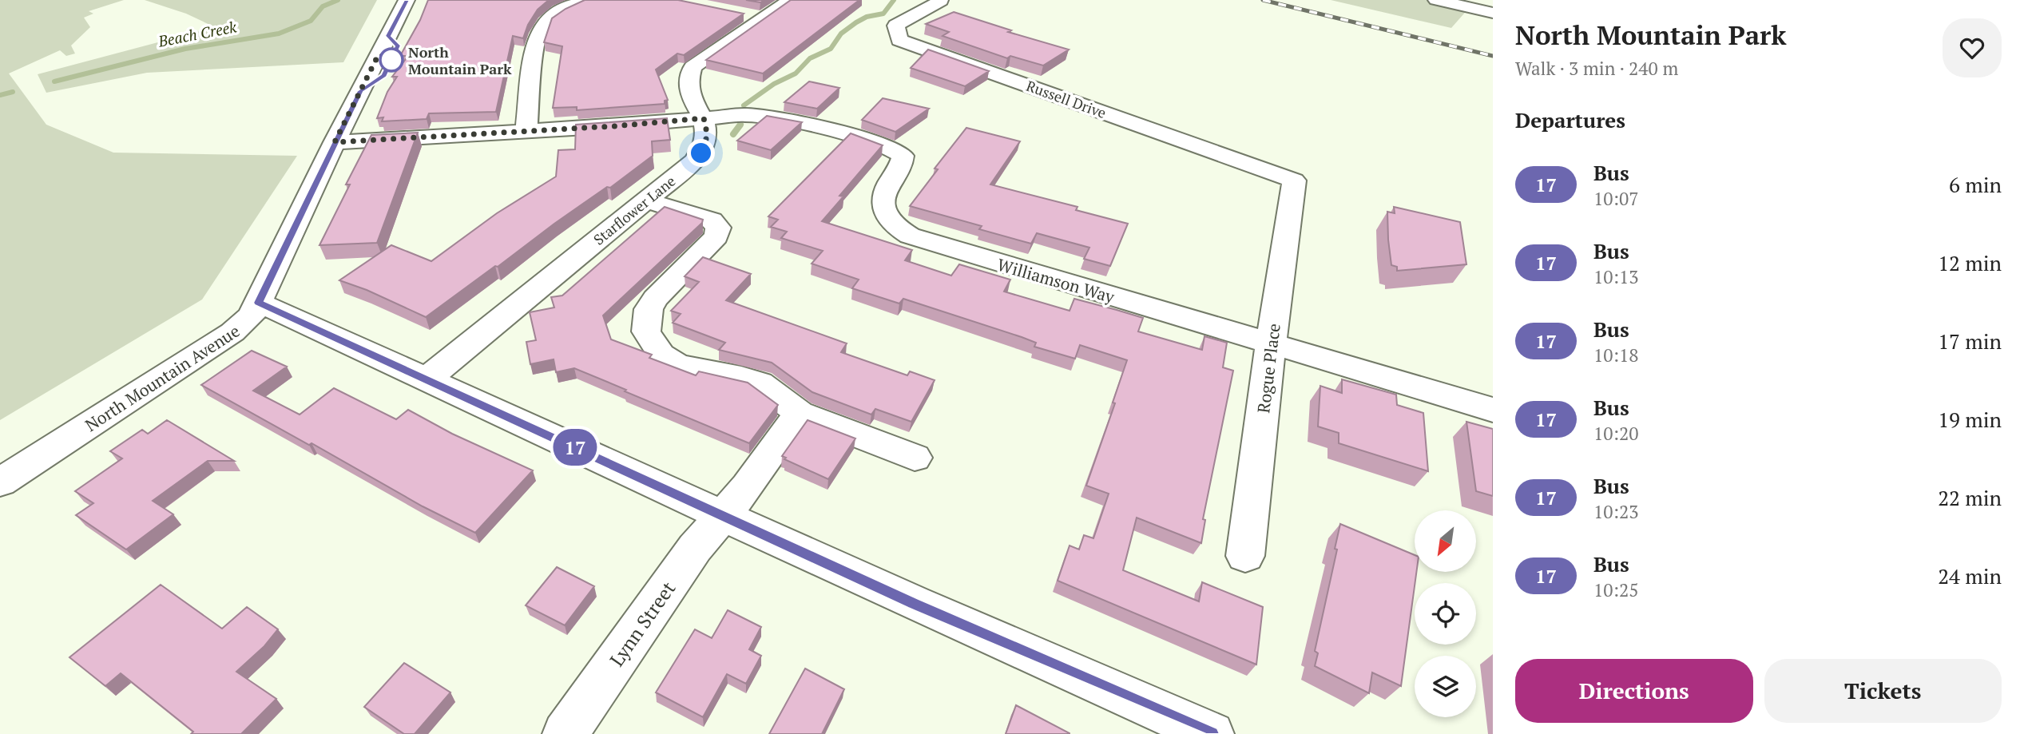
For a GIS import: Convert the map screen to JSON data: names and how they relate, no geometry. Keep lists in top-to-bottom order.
{
  "streets": {
    "street": [
      "Russell Drive",
      "Starflower Lane",
      "Williamson Way",
      "Rogue Place",
      "North Mountain Avenue",
      "Lynn Street"
    ]
  },
  "crossings": [
    ["Russell Drive", "Rogue Place"],
    ["Starflower Lane", "Williamson Way"],
    ["Williamson Way", "Rogue Place"]
  ],
  "water": ["Beach Creek"],
  "places": ["North Mountain Park"],
  "lines": ["bus line 17"],
  "north": "bottom left",
  "page": {
    "on_map": "17",
    "heading": [
      ["North Mountain Park", "Walk · 3 min · 240 m"],
      "Departures"
    ],
    "list": [
      {
        "mark": "17",
        "name": "Bus",
        "note": "10:07",
        "value": "6 min"
      },
      {
        "mark": "17",
        "name": "Bus",
        "note": "10:13",
        "value": "12 min"
      },
      {
        "mark": "17",
        "name": "Bus",
        "note": "10:18",
        "value": "17 min"
      },
      {
        "mark": "17",
        "name": "Bus",
        "note": "10:20",
        "value": "19 min"
      },
      {
        "mark": "17",
        "name": "Bus",
        "note": "10:23",
        "value": "22 min"
      },
      {
        "mark": "17",
        "name": "Bus",
        "note": "10:25",
        "value": "24 min"
      }
    ],
    "buttons": ["Directions", "Tickets"]
  }
}
